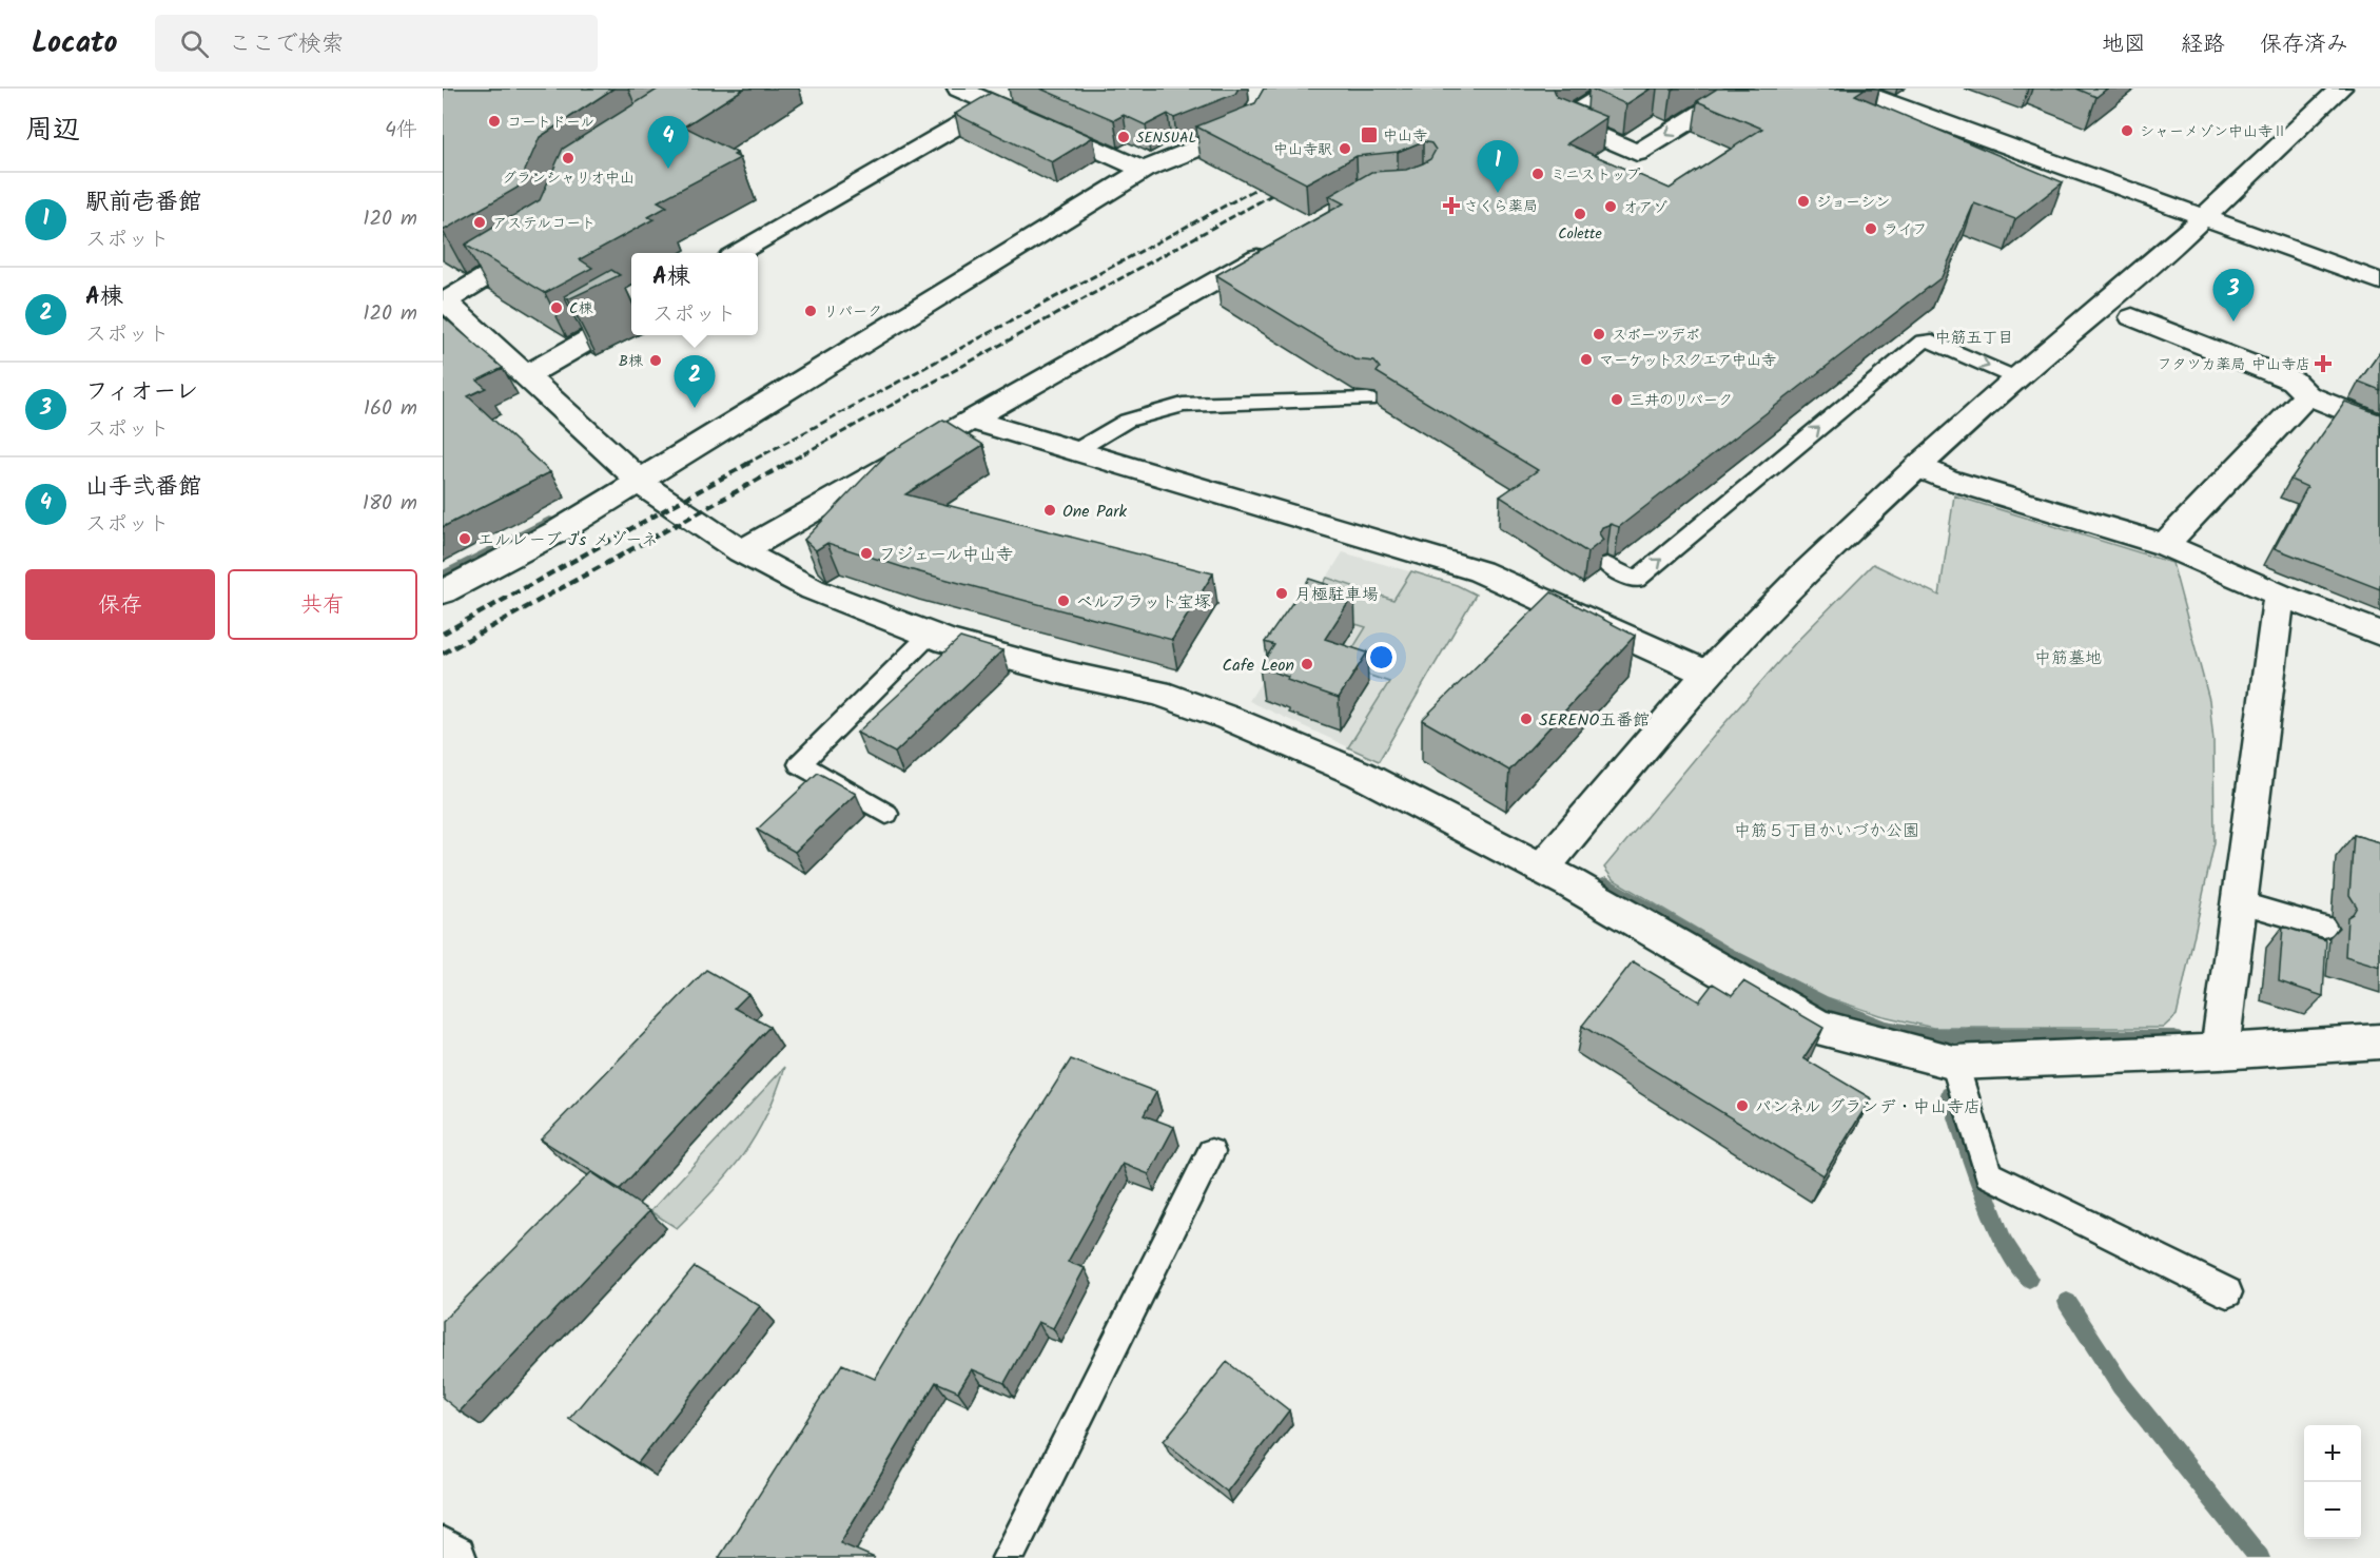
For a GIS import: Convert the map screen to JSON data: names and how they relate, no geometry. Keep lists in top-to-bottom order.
{
  "districts": ["中筋五丁目"],
  "parks": ["中筋墓地", "中筋５丁目かいづか公園"],
  "places": {
    "other": [
      "コートドール",
      "シャーメゾン中山寺Ⅱ",
      "SENSUAL",
      "中山寺駅",
      "グランシャリオ中山",
      "ミニストップ",
      "ジョーシン",
      "オアゾ",
      "Colette",
      "アステルコート",
      "ライフ",
      "C棟",
      "リパーク",
      "スポーツデポ",
      "マーケットスクエア中山寺",
      "B棟",
      "三井のリパーク",
      "One Park",
      "エルレーブ J's メゾーネ",
      "フジェール中山寺",
      "月極駐車場",
      "ベルフラット宝塚",
      "Cafe Leon",
      "SERENO五番館",
      "パンネル グランデ・中山寺店"
    ],
    "transit": ["中山寺"],
    "health": ["さくら薬局", "フタツカ薬局 中山寺店"]
  },
  "page": {
    "header": "Locato",
    "search": "ここで検索",
    "nav": ["地図", "経路", "保存済み"],
    "heading": ["周辺", "4件"],
    "pins": [
      "4",
      "1",
      "3",
      "2"
    ],
    "list": [
      {
        "mark": "1",
        "name": "駅前壱番館",
        "note": "スポット",
        "value": "120 m"
      },
      {
        "mark": "2",
        "name": "A棟",
        "note": "スポット",
        "value": "120 m"
      },
      {
        "mark": "3",
        "name": "フィオーレ",
        "note": "スポット",
        "value": "160 m"
      },
      {
        "mark": "4",
        "name": "山手弐番館",
        "note": "スポット",
        "value": "180 m"
      }
    ],
    "popup": ["A棟", "スポット"],
    "buttons": ["保存", "共有"],
    "map_buttons": ["+", "−"]
  }
}
